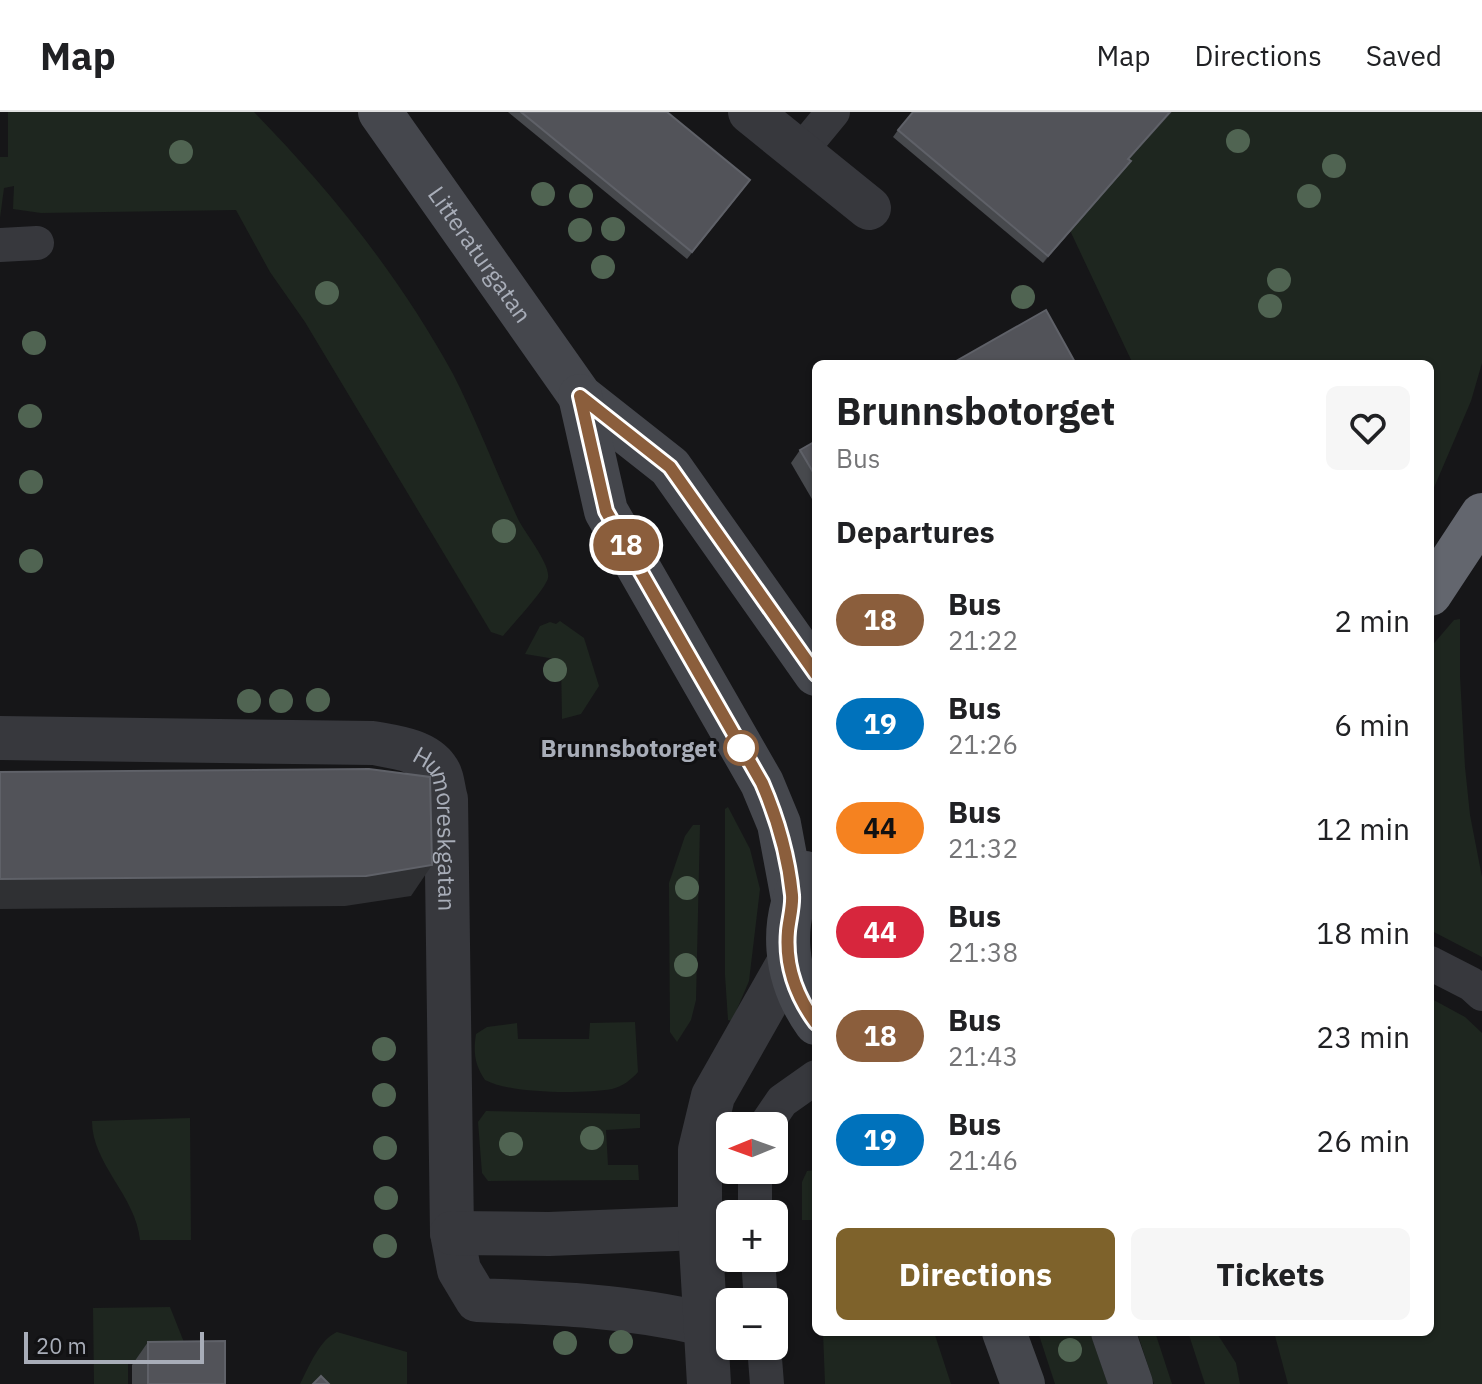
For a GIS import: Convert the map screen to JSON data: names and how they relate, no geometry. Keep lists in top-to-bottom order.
{
  "streets": {
    "street": ["Litteraturgatan", "Humoreskgatan"]
  },
  "places": ["Brunnsbotorget"],
  "lines": ["bus line 18"],
  "scale_bar": "20 m",
  "north": "left",
  "page": {
    "header": "Map",
    "nav": ["Map", "Directions", "Saved"],
    "on_map": "18",
    "heading": [
      ["Brunnsbotorget", "Bus"],
      "Departures"
    ],
    "list": [
      {
        "mark": "18",
        "name": "Bus",
        "note": "21:22",
        "value": "2 min"
      },
      {
        "mark": "19",
        "name": "Bus",
        "note": "21:26",
        "value": "6 min"
      },
      {
        "mark": "44",
        "name": "Bus",
        "note": "21:32",
        "value": "12 min"
      },
      {
        "mark": "44",
        "name": "Bus",
        "note": "21:38",
        "value": "18 min"
      },
      {
        "mark": "18",
        "name": "Bus",
        "note": "21:43",
        "value": "23 min"
      },
      {
        "mark": "19",
        "name": "Bus",
        "note": "21:46",
        "value": "26 min"
      }
    ],
    "map_buttons": ["+", "−"],
    "buttons": ["Directions", "Tickets"],
    "scale": "20 m"
  }
}
